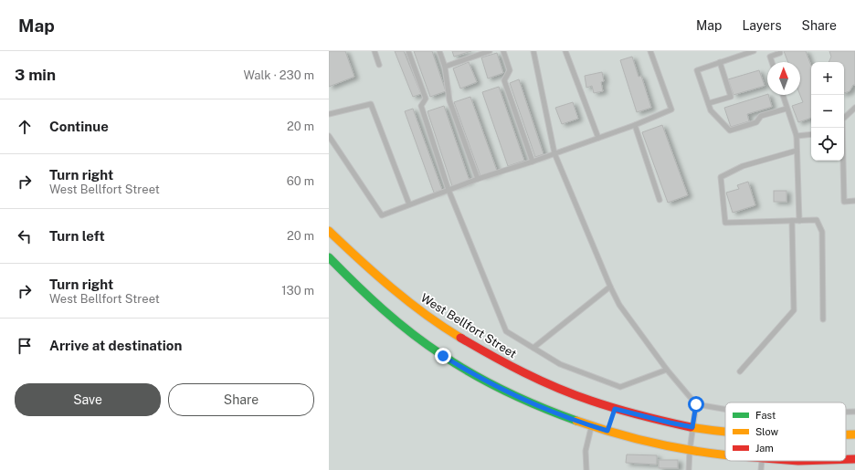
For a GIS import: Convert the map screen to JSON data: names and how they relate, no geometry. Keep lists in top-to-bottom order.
{
  "streets": {
    "main road": ["West Bellfort Street"]
  },
  "legend": ["Fast", "Slow", "Jam"],
  "north": "top",
  "page": {
    "header": "Map",
    "nav": ["Map", "Layers", "Share"],
    "heading": ["3 min", "Walk · 230 m"],
    "map_buttons": ["+", "−"],
    "list": [
      ["Continue", "20 m"],
      ["Turn right", "West Bellfort Street", "60 m"],
      ["Turn left", "20 m"],
      ["Turn right", "West Bellfort Street", "130 m"],
      "Arrive at destination"
    ],
    "buttons": ["Save", "Share"]
  }
}
